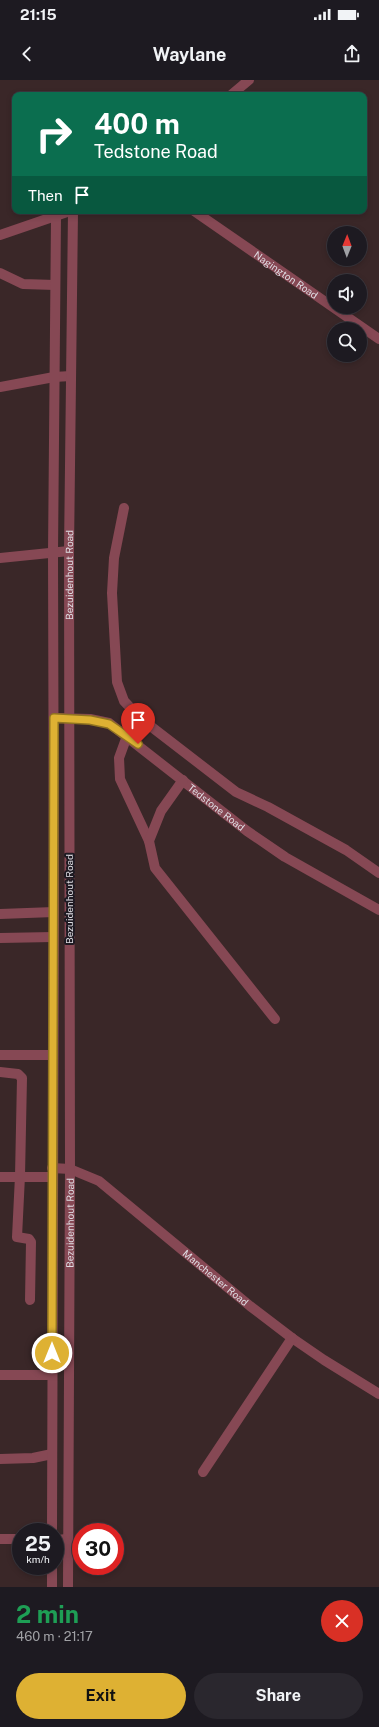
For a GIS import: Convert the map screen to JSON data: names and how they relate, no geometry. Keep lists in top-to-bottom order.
{
  "streets": {
    "street": [
      "Nagington Road",
      "Bezuidenhout Road",
      "Tedstone Road",
      "Manchester Road"
    ]
  },
  "crossings": [
    ["Bezuidenhout Road", "Tedstone Road"],
    ["Bezuidenhout Road", "Manchester Road"]
  ],
  "north": "top",
  "page": {
    "status": "21:15",
    "header": "Waylane",
    "turn": ["400 m", "Tedstone Road"],
    "then": "Then",
    "speed": "25 km/h",
    "limit": "30",
    "heading": ["2 min", "460 m · 21:17"],
    "buttons": ["Exit", "Share"]
  }
}
